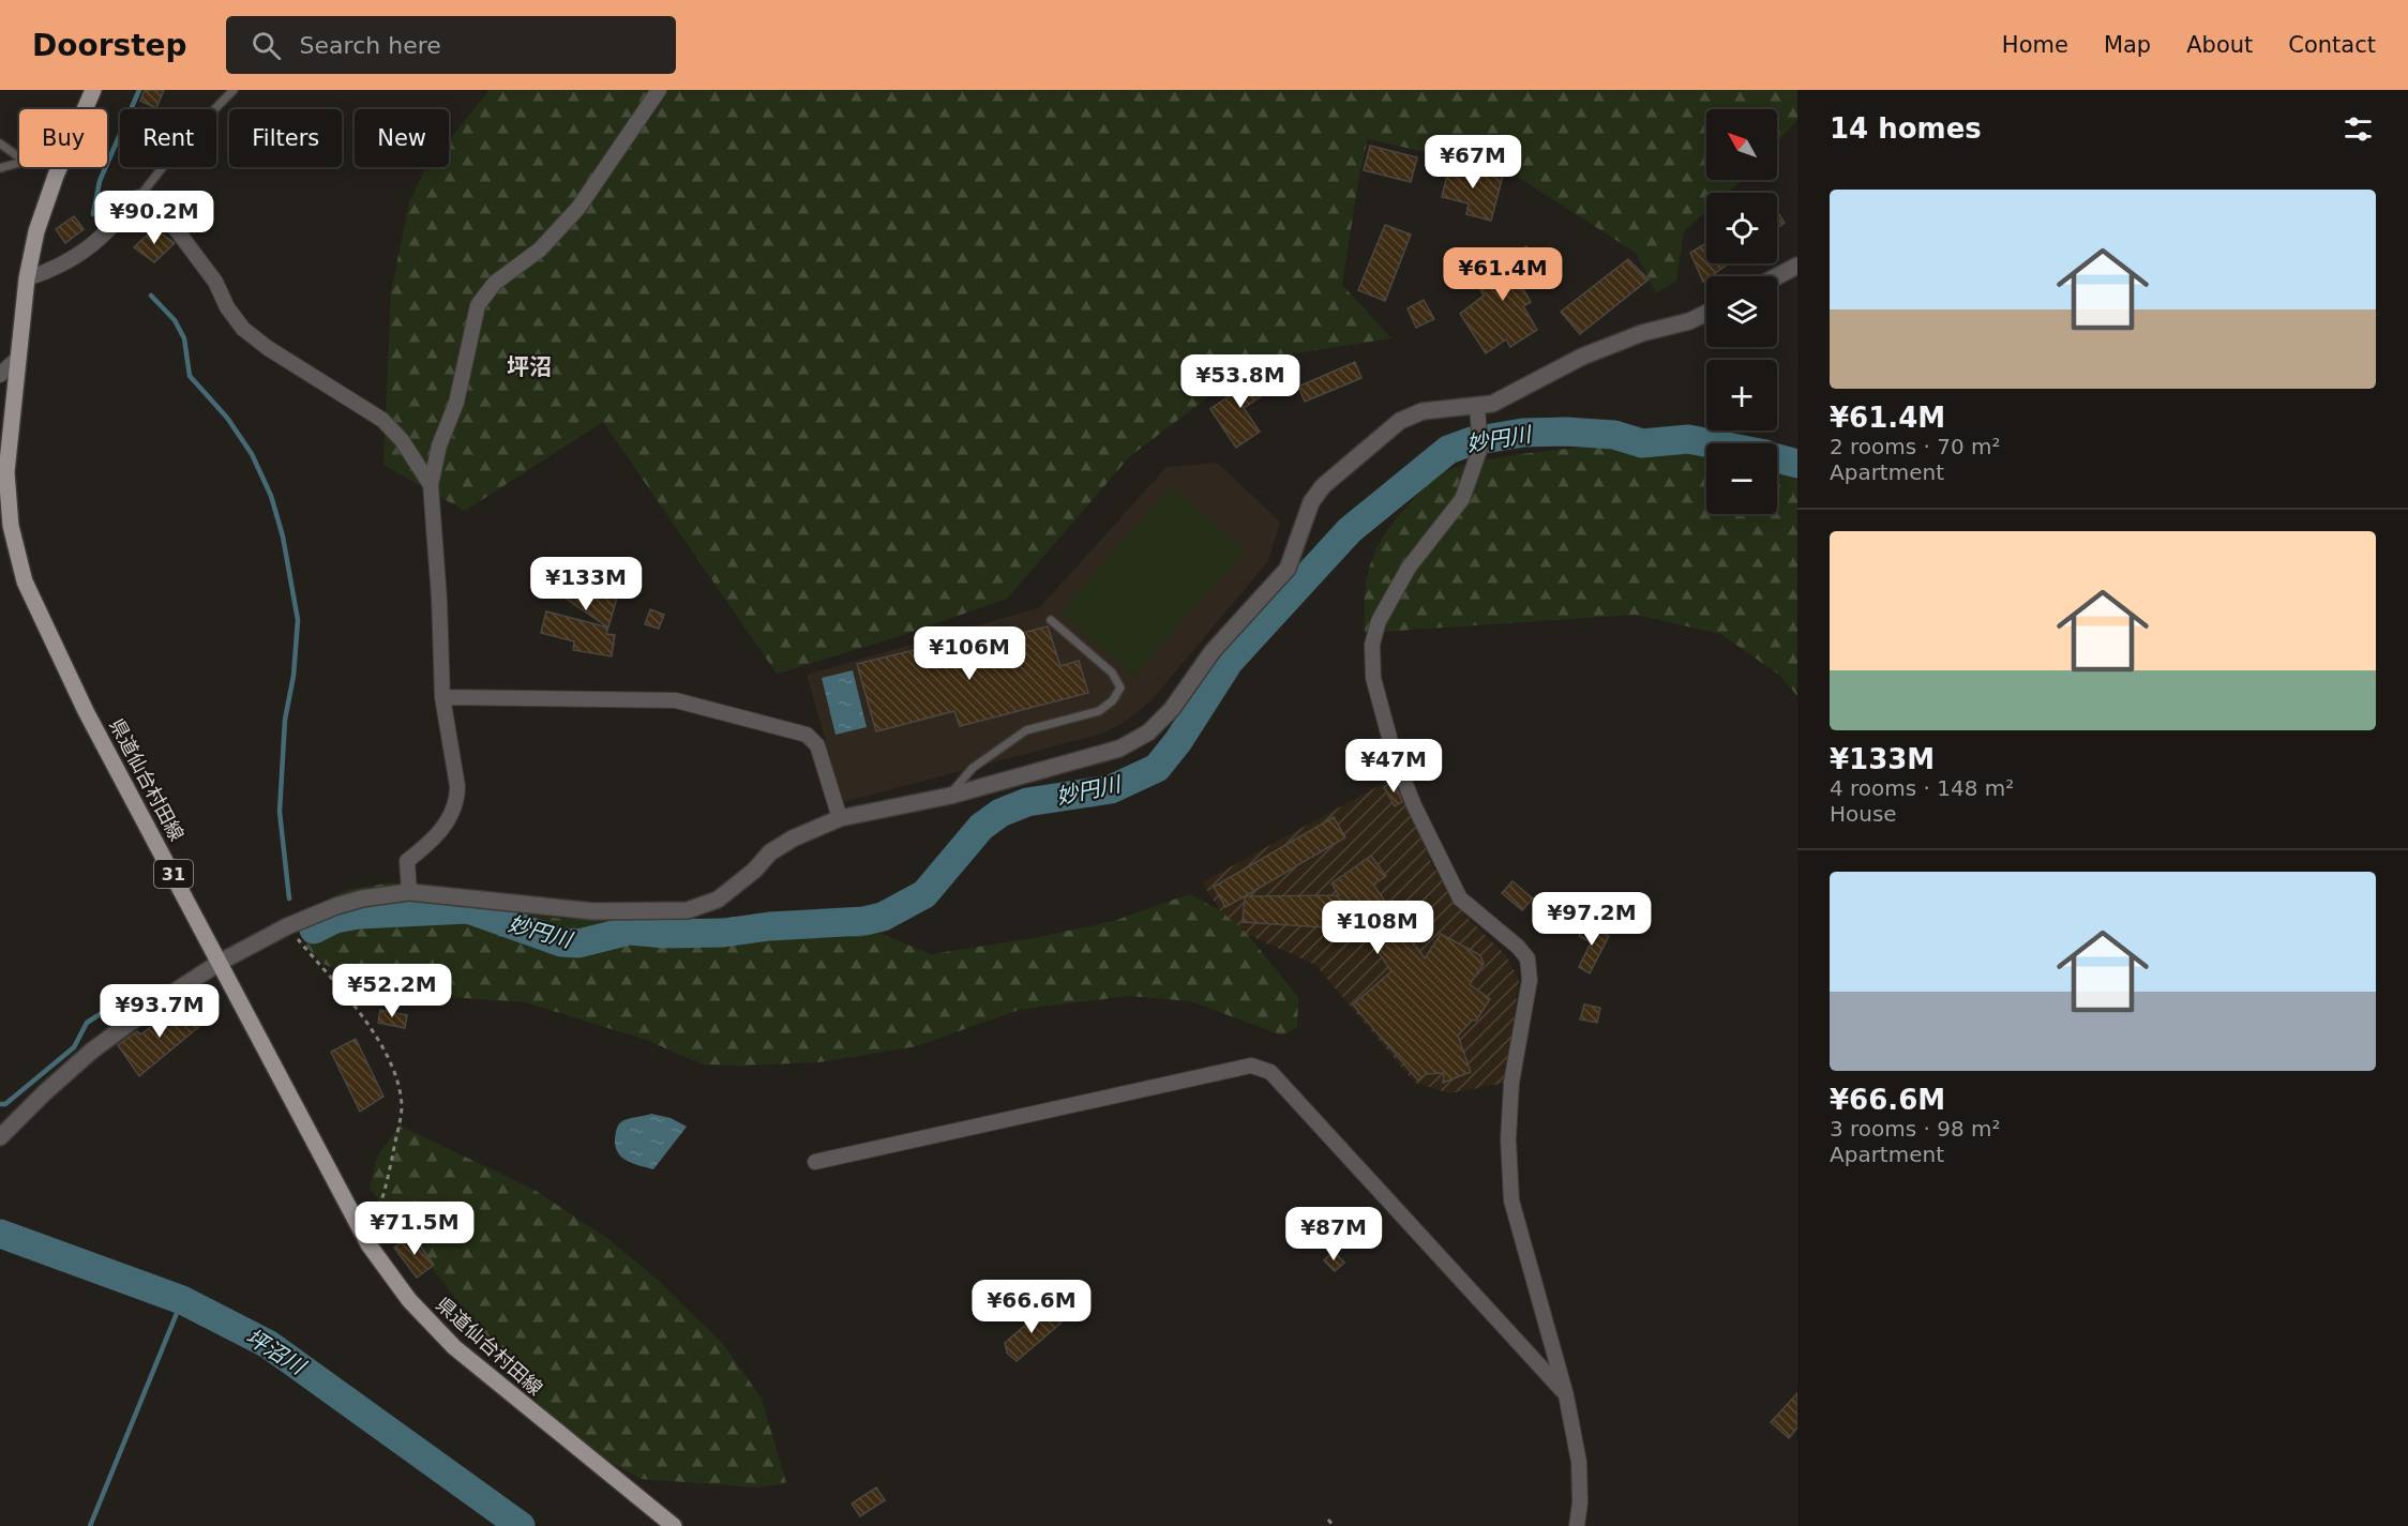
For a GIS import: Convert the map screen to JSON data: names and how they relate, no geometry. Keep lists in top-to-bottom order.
{
  "streets": {
    "main road": ["県道仙台村田線", "31"]
  },
  "districts": ["坪沼"],
  "water": ["妙円川", "坪沼川"],
  "north": "top left",
  "page": {
    "header": "Doorstep",
    "search": "Search here",
    "nav": [
      "Home",
      "Map",
      "About",
      "Contact"
    ],
    "heading": "14 homes",
    "map_buttons": ["+", "−"],
    "chip": [
      "Buy",
      "Rent",
      "Filters",
      "New"
    ],
    "price": [
      "¥67M",
      "¥90.2M",
      "¥61.4M",
      "¥53.8M",
      "¥133M",
      "¥106M",
      "¥47M",
      "¥97.2M",
      "¥108M",
      "¥52.2M",
      "¥93.7M",
      "¥71.5M",
      "¥87M",
      "¥66.6M"
    ],
    "list": [
      {
        "name": "¥61.4M",
        "note": "2 rooms · 70 m² · Apartment"
      },
      {
        "name": "¥133M",
        "note": "4 rooms · 148 m² · House"
      },
      {
        "name": "¥66.6M",
        "note": "3 rooms · 98 m² · Apartment"
      }
    ]
  }
}
